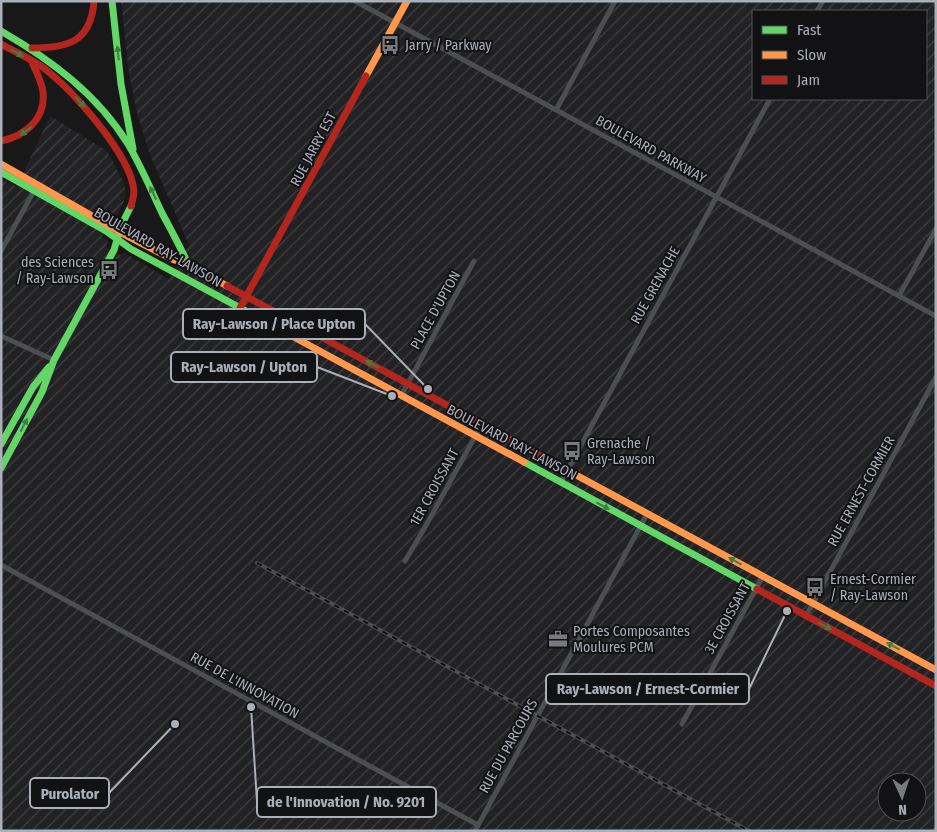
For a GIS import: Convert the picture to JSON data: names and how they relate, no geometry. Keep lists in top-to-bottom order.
{
  "streets": {
    "street": [
      "RUE JARRY EST",
      "BOULEVARD PARKWAY",
      "BOULEVARD RAY-LAWSON",
      "RUE GRENACHE",
      "PLACE D'UPTON",
      "1ER CROISSANT",
      "RUE ERNEST-CORMIER",
      "3E CROISSANT",
      "RUE DE L'INNOVATION",
      "RUE DU PARCOURS"
    ]
  },
  "crossings": [
    ["RUE JARRY EST", "BOULEVARD PARKWAY"],
    ["RUE JARRY EST", "BOULEVARD RAY-LAWSON"],
    ["BOULEVARD PARKWAY", "RUE GRENACHE"],
    ["BOULEVARD RAY-LAWSON", "RUE GRENACHE"],
    ["BOULEVARD RAY-LAWSON", "PLACE D'UPTON"],
    ["BOULEVARD RAY-LAWSON", "1ER CROISSANT"],
    ["BOULEVARD RAY-LAWSON", "RUE ERNEST-CORMIER"],
    ["BOULEVARD RAY-LAWSON", "3E CROISSANT"],
    ["BOULEVARD RAY-LAWSON", "RUE DU PARCOURS"],
    ["RUE DE L'INNOVATION", "RUE DU PARCOURS"]
  ],
  "places": {
    "bus stop": [
      "Jarry / Parkway",
      "des Sciences / Ray-Lawson",
      "Grenache / Ray-Lawson",
      "Ernest-Cormier / Ray-Lawson"
    ],
    "other": [
      "Ray-Lawson / Place Upton",
      "Ray-Lawson / Upton",
      "Ray-Lawson / Ernest-Cormier",
      "de l'Innovation / No. 9201",
      "Purolator"
    ],
    "office": ["Portes Composantes Moulures PCM"]
  },
  "legend": ["Fast", "Slow", "Jam"],
  "north": "bottom"
}
